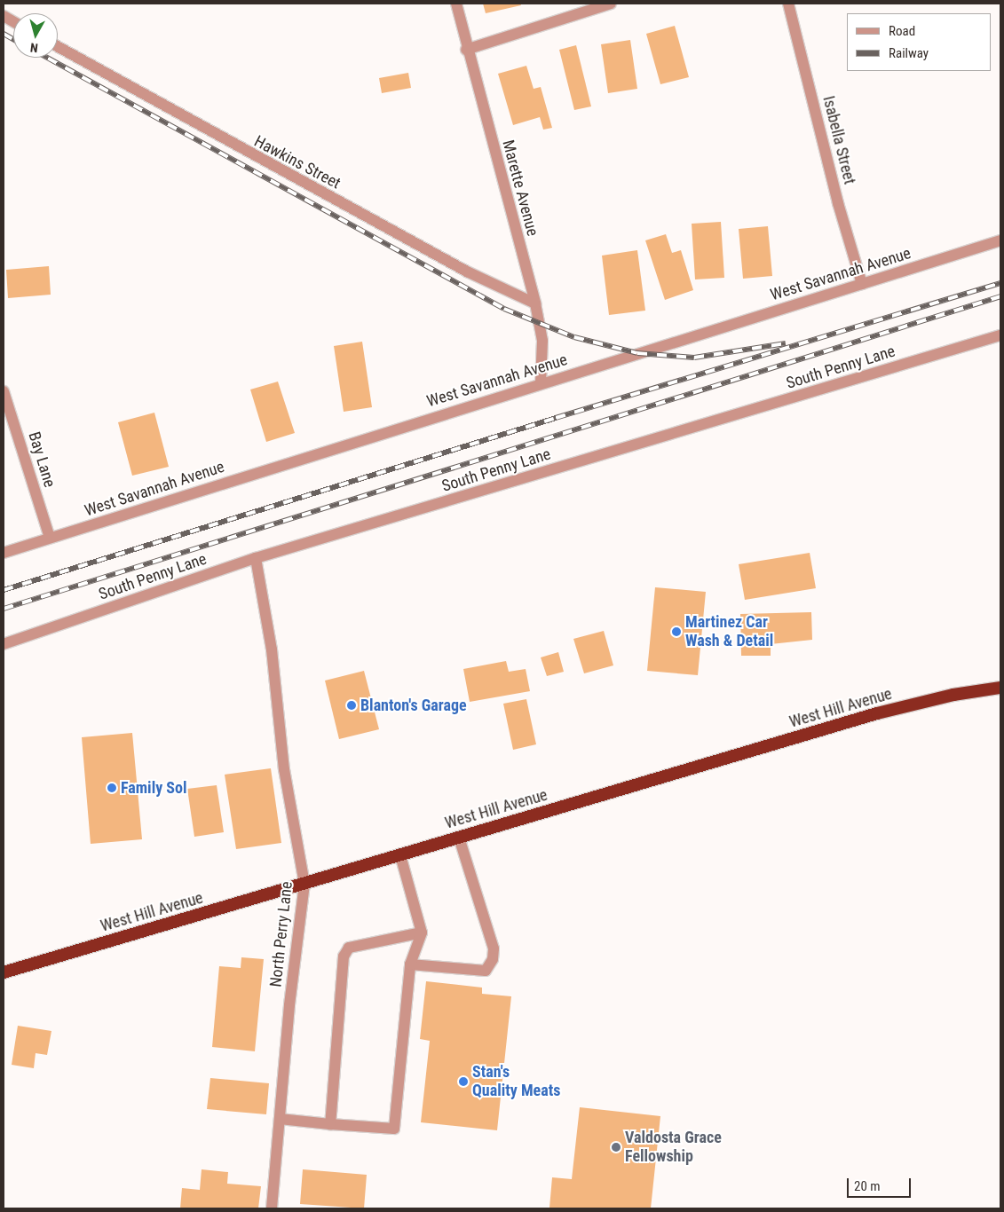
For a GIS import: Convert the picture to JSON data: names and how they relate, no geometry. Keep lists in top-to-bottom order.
{
  "streets": {
    "highway": ["West Hill Avenue"],
    "street": [
      "Isabella Street",
      "Hawkins Street",
      "Marette Avenue",
      "West Savannah Avenue",
      "South Penny Lane",
      "Bay Lane",
      "North Perry Lane"
    ]
  },
  "crossings": [
    ["Isabella Street", "West Savannah Avenue"],
    ["Hawkins Street", "Marette Avenue"],
    ["Marette Avenue", "West Savannah Avenue"],
    ["West Savannah Avenue", "Bay Lane"],
    ["South Penny Lane", "North Perry Lane"],
    ["West Hill Avenue", "North Perry Lane"]
  ],
  "places": [
    "Martinez Car Wash & Detail",
    "Blanton's Garage",
    "Family Sol",
    "Stan's Quality Meats",
    "Valdosta Grace Fellowship"
  ],
  "legend": ["Road", "Railway"],
  "scale_bar": "20 m",
  "north": "bottom"
}
